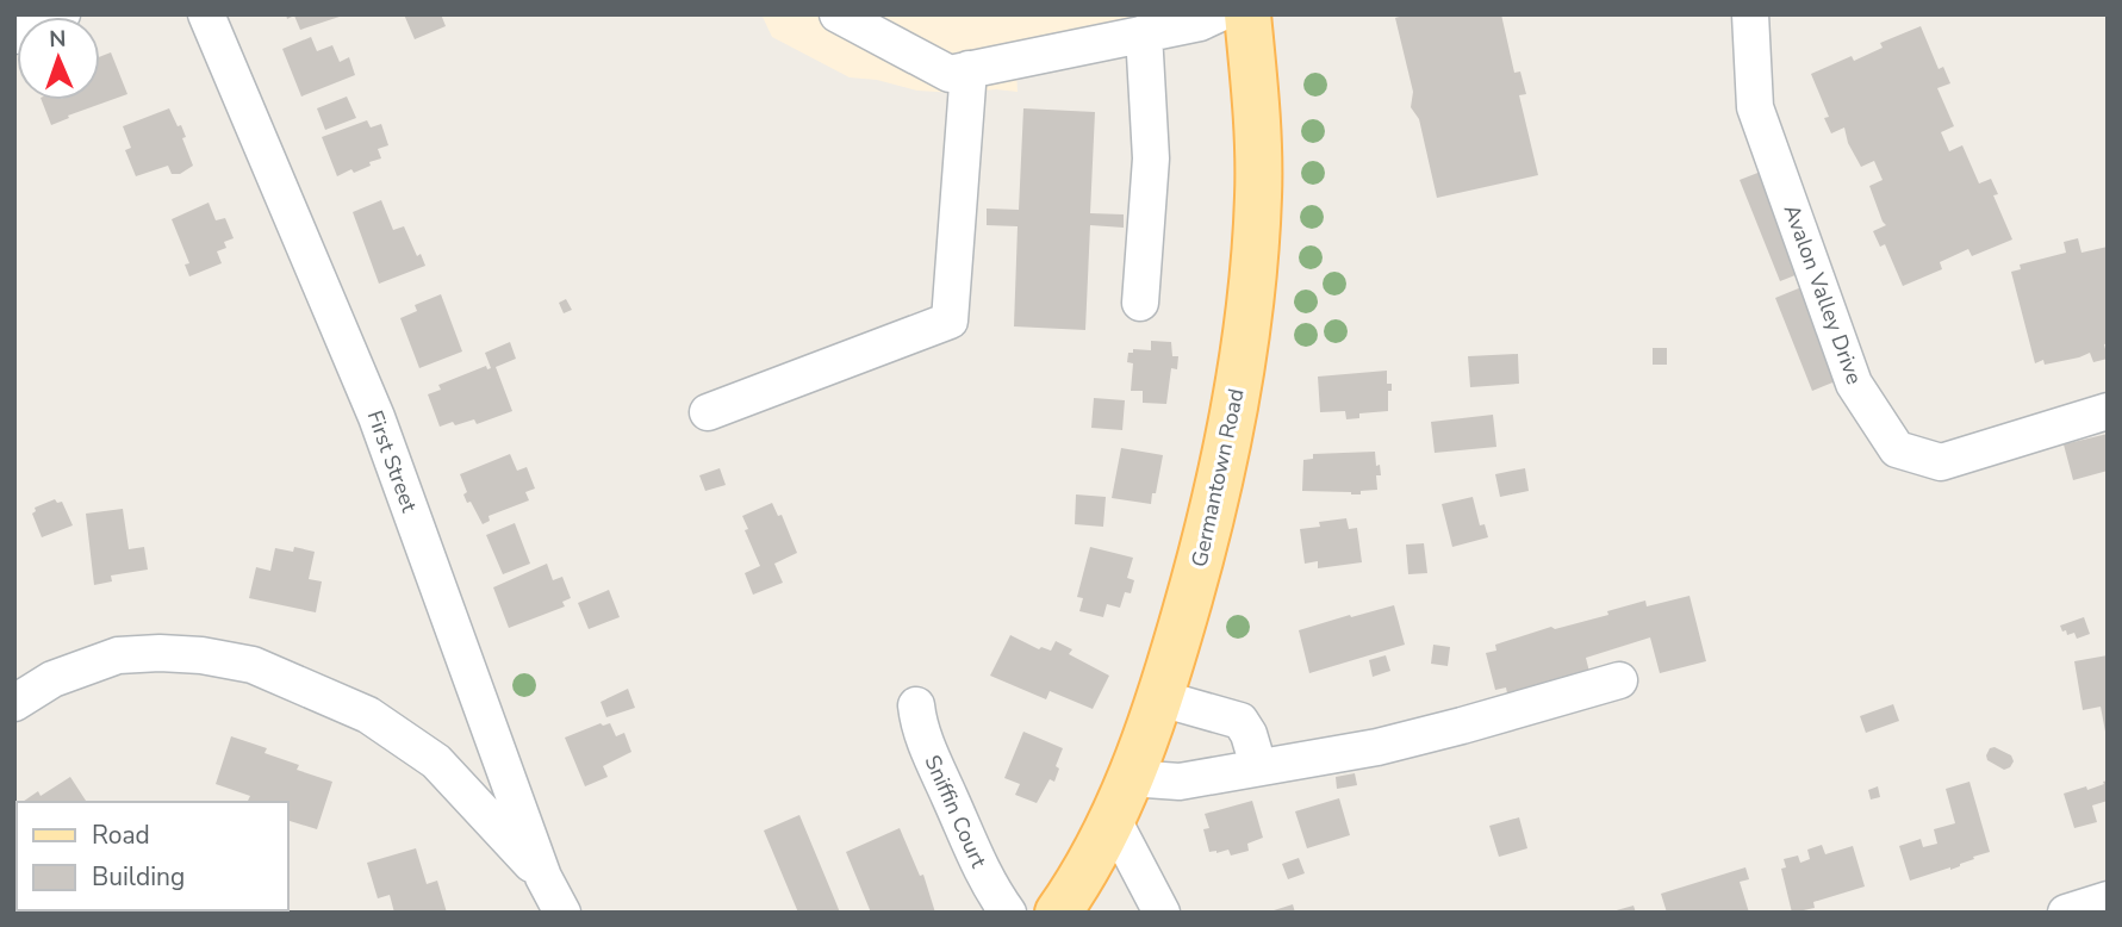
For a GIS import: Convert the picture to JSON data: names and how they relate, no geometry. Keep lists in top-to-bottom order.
{
  "streets": {
    "main road": ["Germantown Road"],
    "street": ["Avalon Valley Drive", "First Street", "Sniffin Court"]
  },
  "legend": ["Road", "Building"],
  "north": "top"
}
